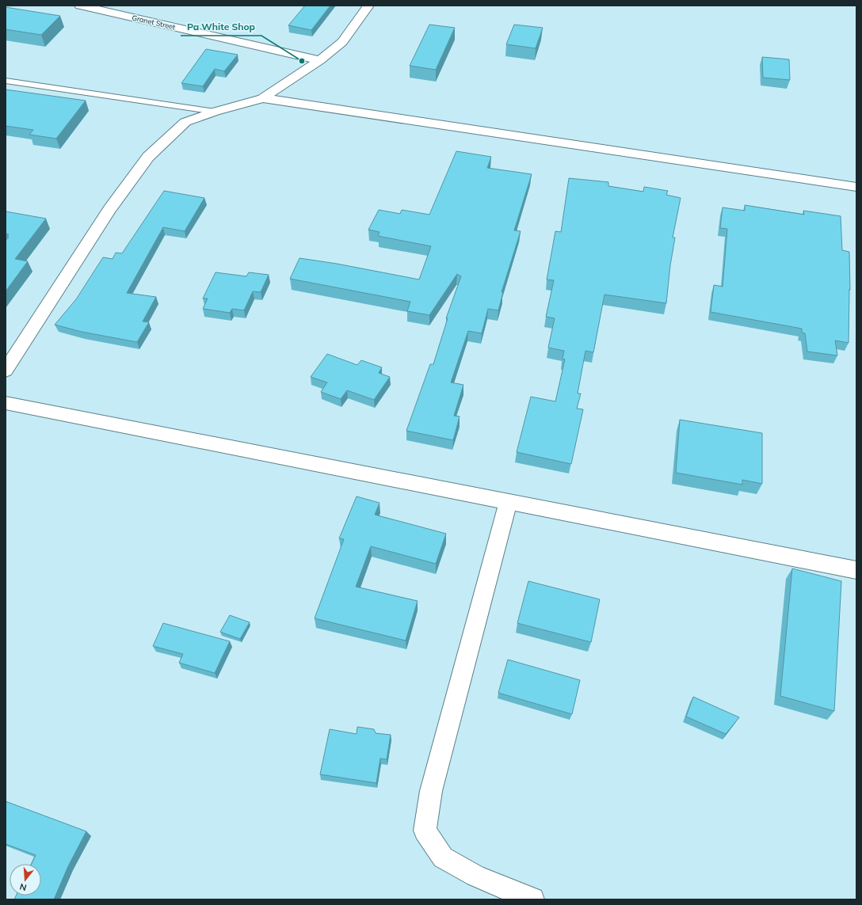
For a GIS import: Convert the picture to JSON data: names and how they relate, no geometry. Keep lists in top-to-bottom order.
{
  "streets": {
    "street": ["Granet Street"]
  },
  "places": ["Pa White Shop"],
  "north": "bottom"
}
